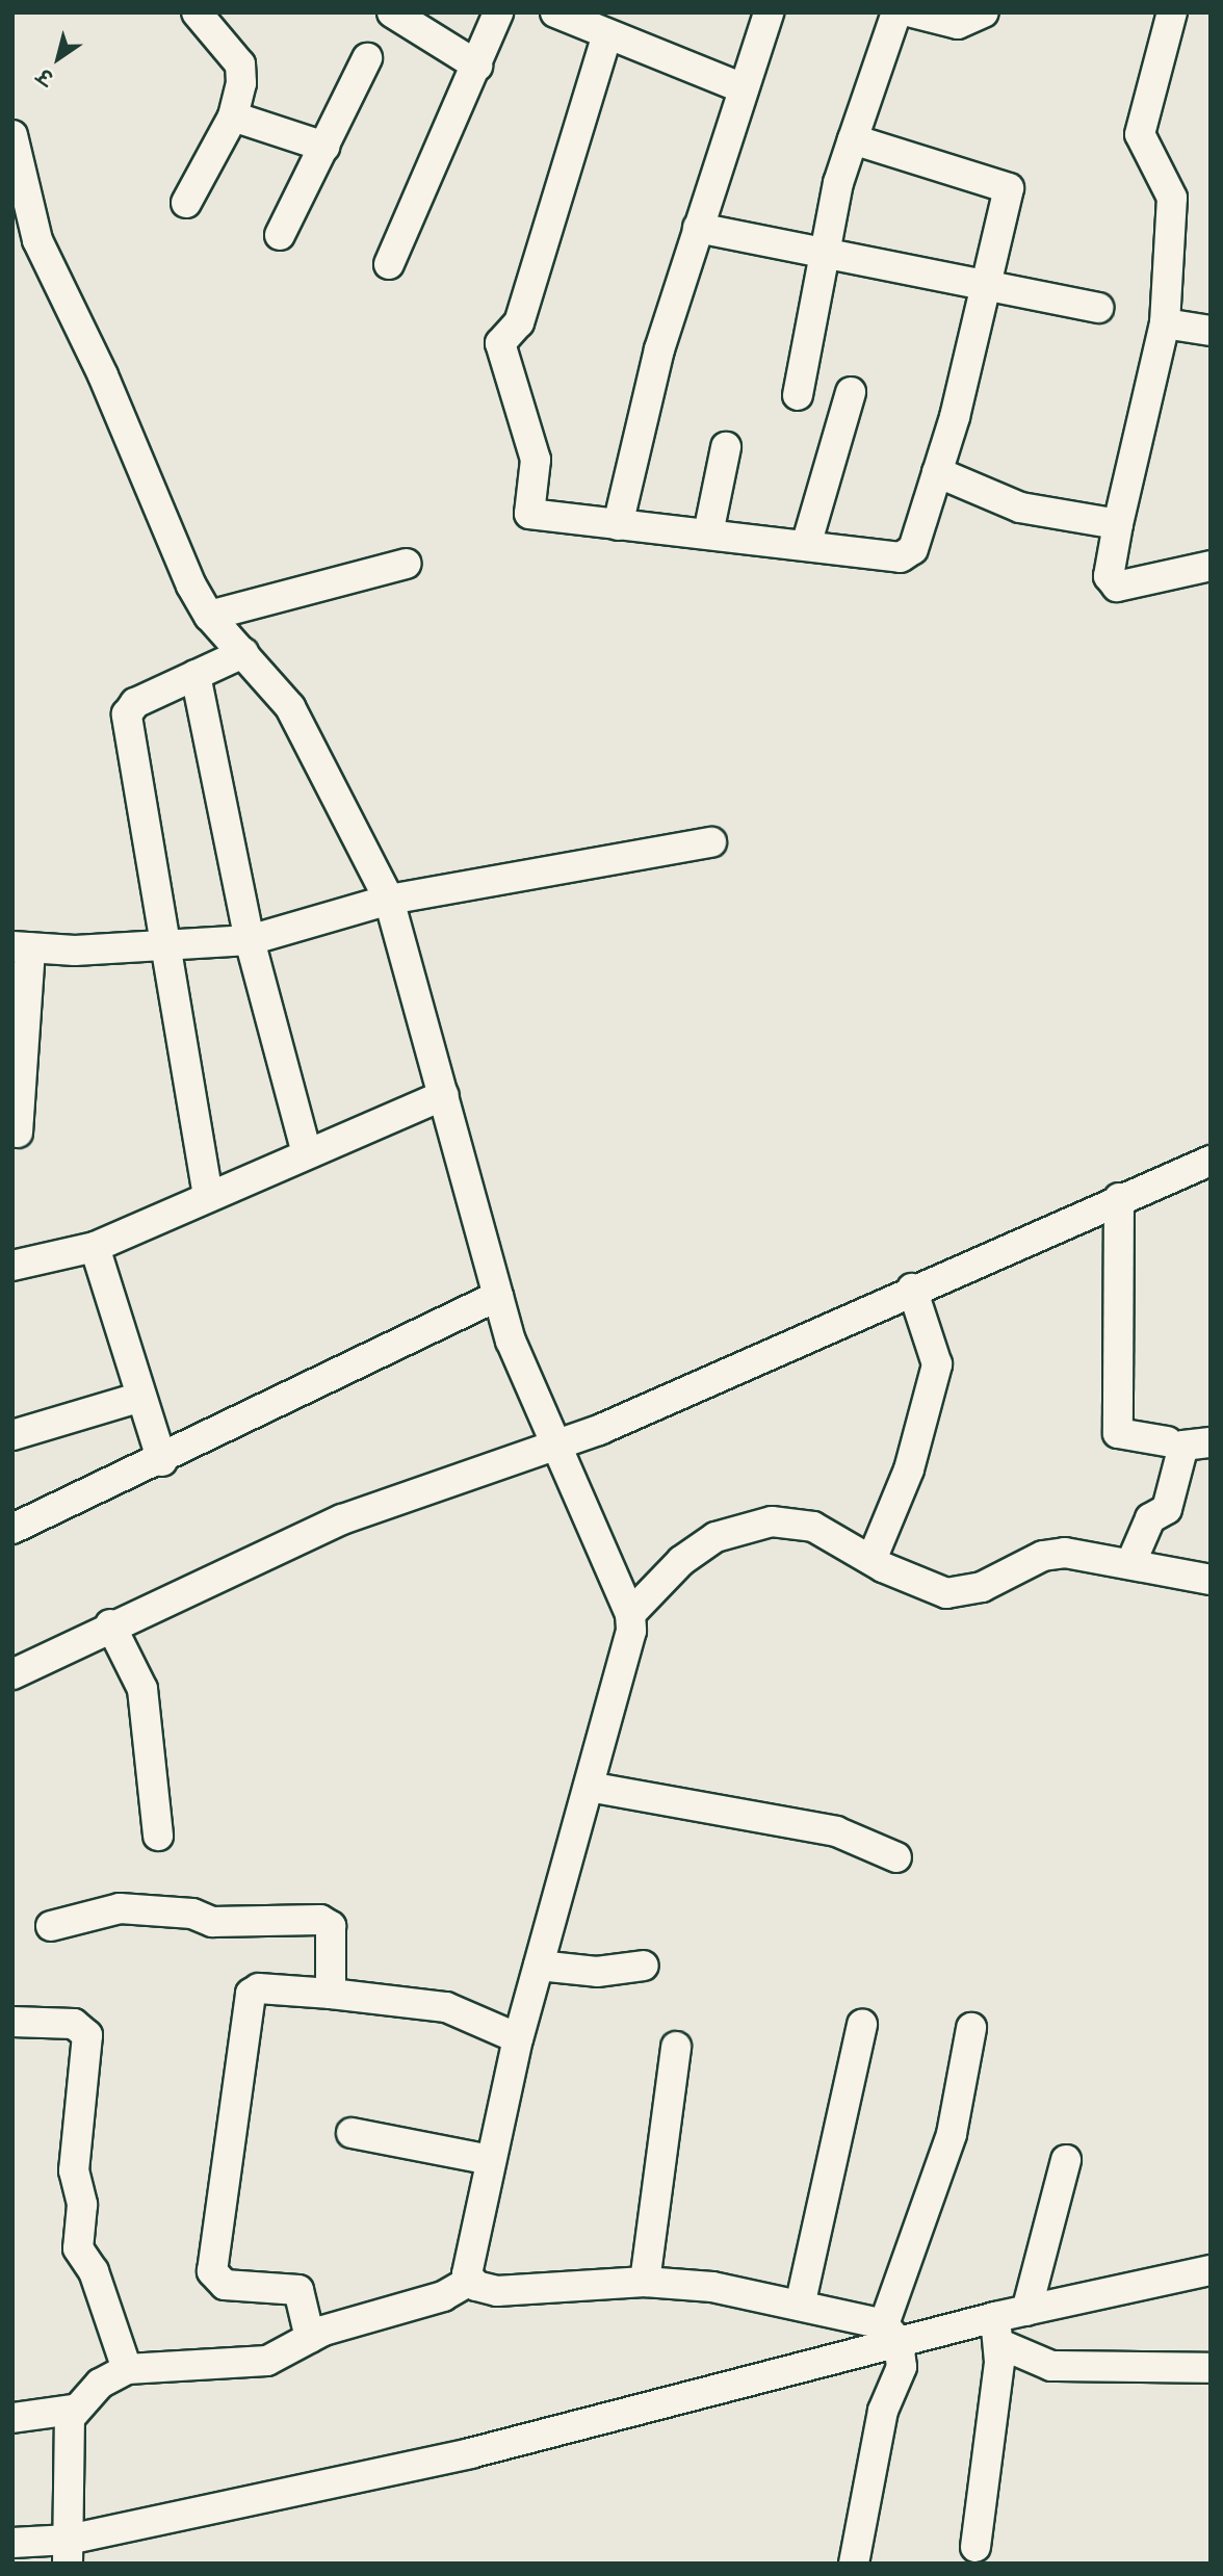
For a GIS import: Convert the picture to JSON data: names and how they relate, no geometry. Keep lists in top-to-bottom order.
{
  "north": "bottom left"
}
